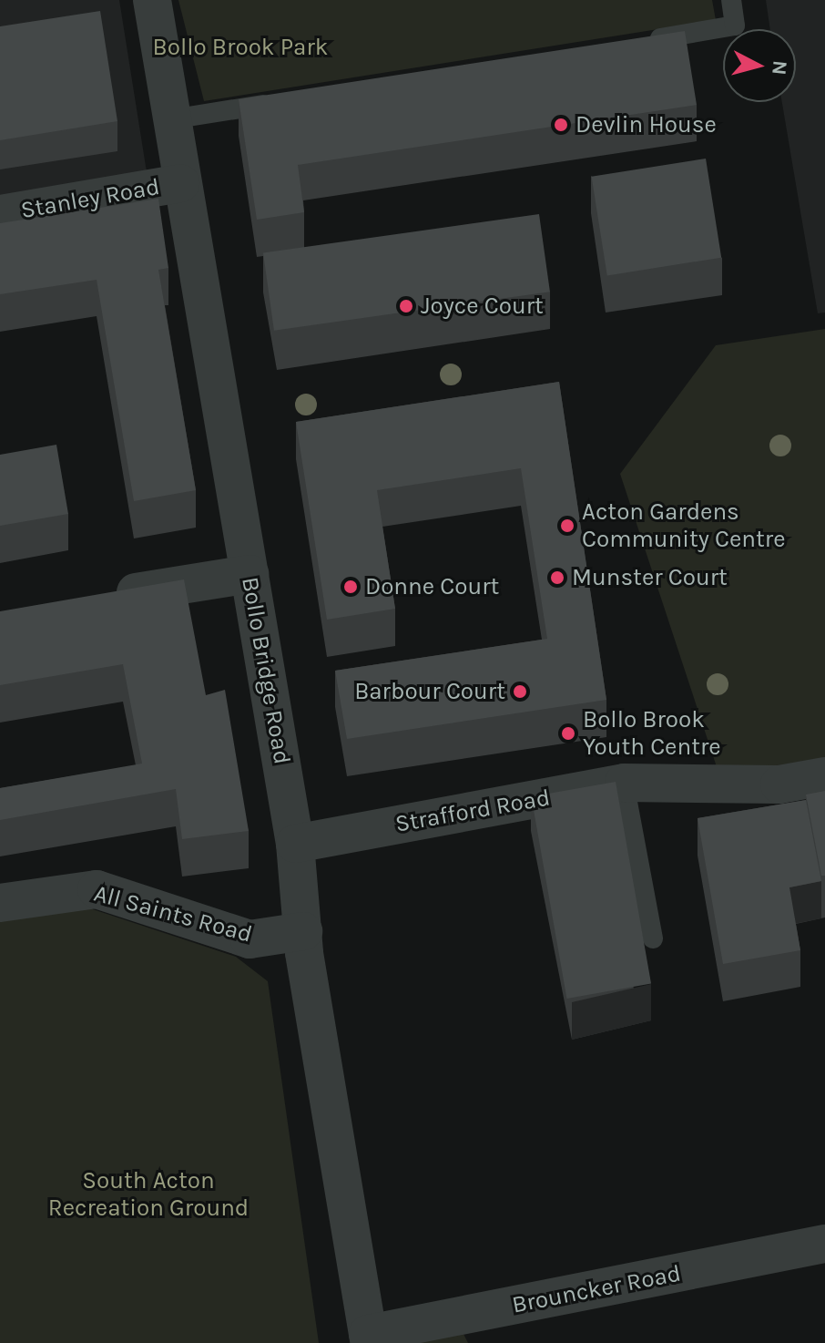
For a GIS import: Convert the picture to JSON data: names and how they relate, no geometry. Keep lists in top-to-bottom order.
{
  "streets": {
    "street": [
      "Stanley Road",
      "Bollo Bridge Road",
      "Strafford Road",
      "All Saints Road",
      "Brouncker Road"
    ]
  },
  "crossings": [
    ["Stanley Road", "Bollo Bridge Road"],
    ["Bollo Bridge Road", "Strafford Road"],
    ["Bollo Bridge Road", "All Saints Road"],
    ["Bollo Bridge Road", "Brouncker Road"]
  ],
  "parks": ["Bollo Brook Park", "South Acton Recreation Ground"],
  "places": [
    "Devlin House",
    "Joyce Court",
    "Acton Gardens Community Centre",
    "Munster Court",
    "Donne Court",
    "Barbour Court",
    "Bollo Brook Youth Centre"
  ],
  "north": "right"
}
